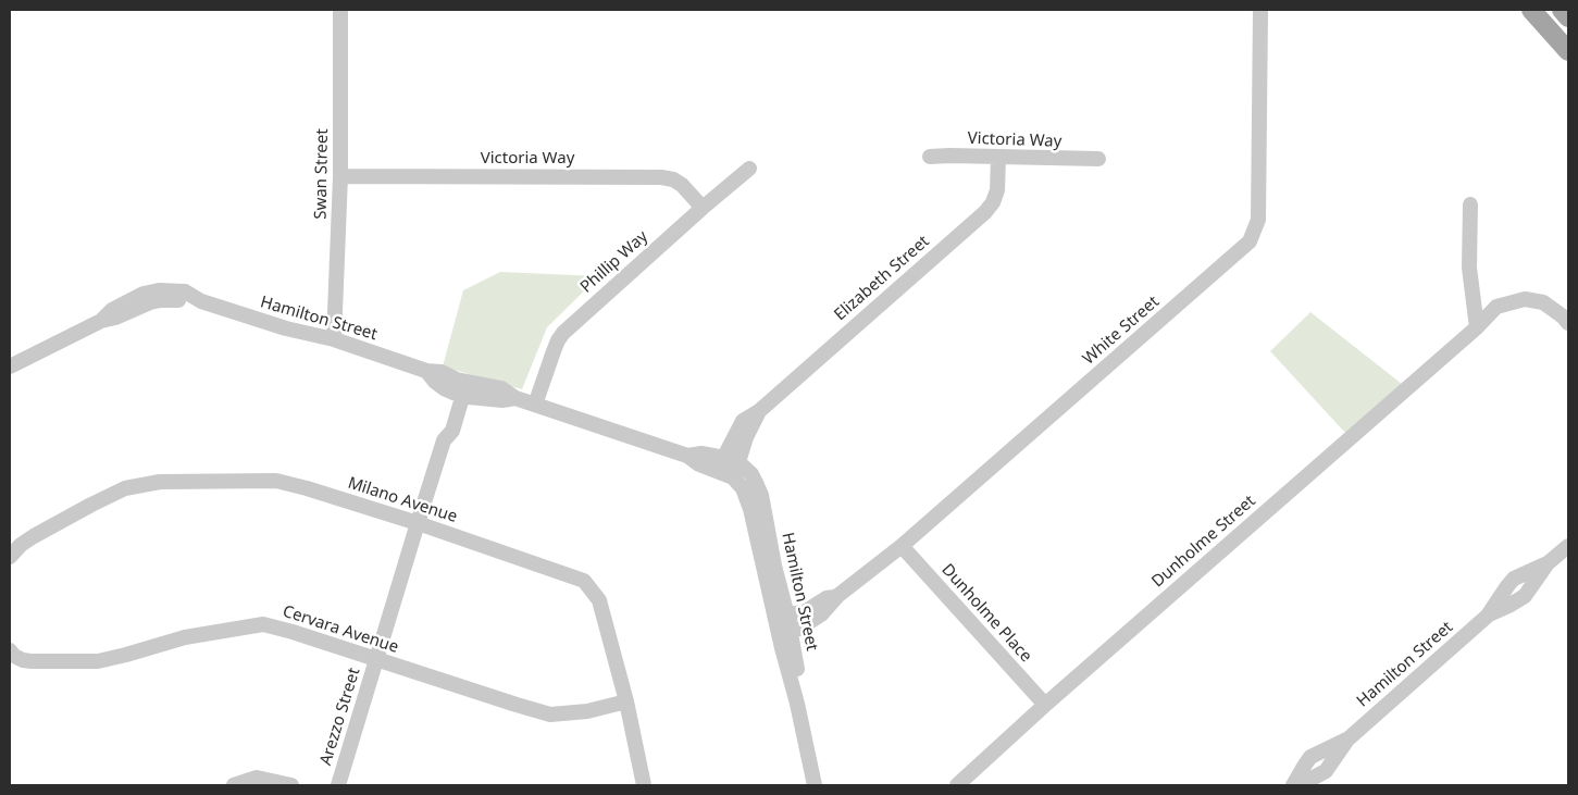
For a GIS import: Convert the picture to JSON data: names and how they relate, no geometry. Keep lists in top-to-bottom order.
{
  "streets": {
    "street": [
      "Victoria Way",
      "Swan Street",
      "Phillip Way",
      "Elizabeth Street",
      "Hamilton Street",
      "White Street",
      "Milano Avenue",
      "Dunholme Street",
      "Dunholme Place",
      "Cervara Avenue",
      "Arezzo Street"
    ]
  },
  "crossings": [
    ["Victoria Way", "Swan Street"],
    ["Victoria Way", "Phillip Way"],
    ["Victoria Way", "Elizabeth Street"],
    ["Swan Street", "Hamilton Street"],
    ["Phillip Way", "Hamilton Street"],
    ["Elizabeth Street", "Hamilton Street"],
    ["Hamilton Street", "White Street"],
    ["Hamilton Street", "Arezzo Street"],
    ["White Street", "Dunholme Place"],
    ["Milano Avenue", "Cervara Avenue"],
    ["Milano Avenue", "Arezzo Street"],
    ["Dunholme Street", "Dunholme Place"],
    ["Cervara Avenue", "Arezzo Street"]
  ]
}
